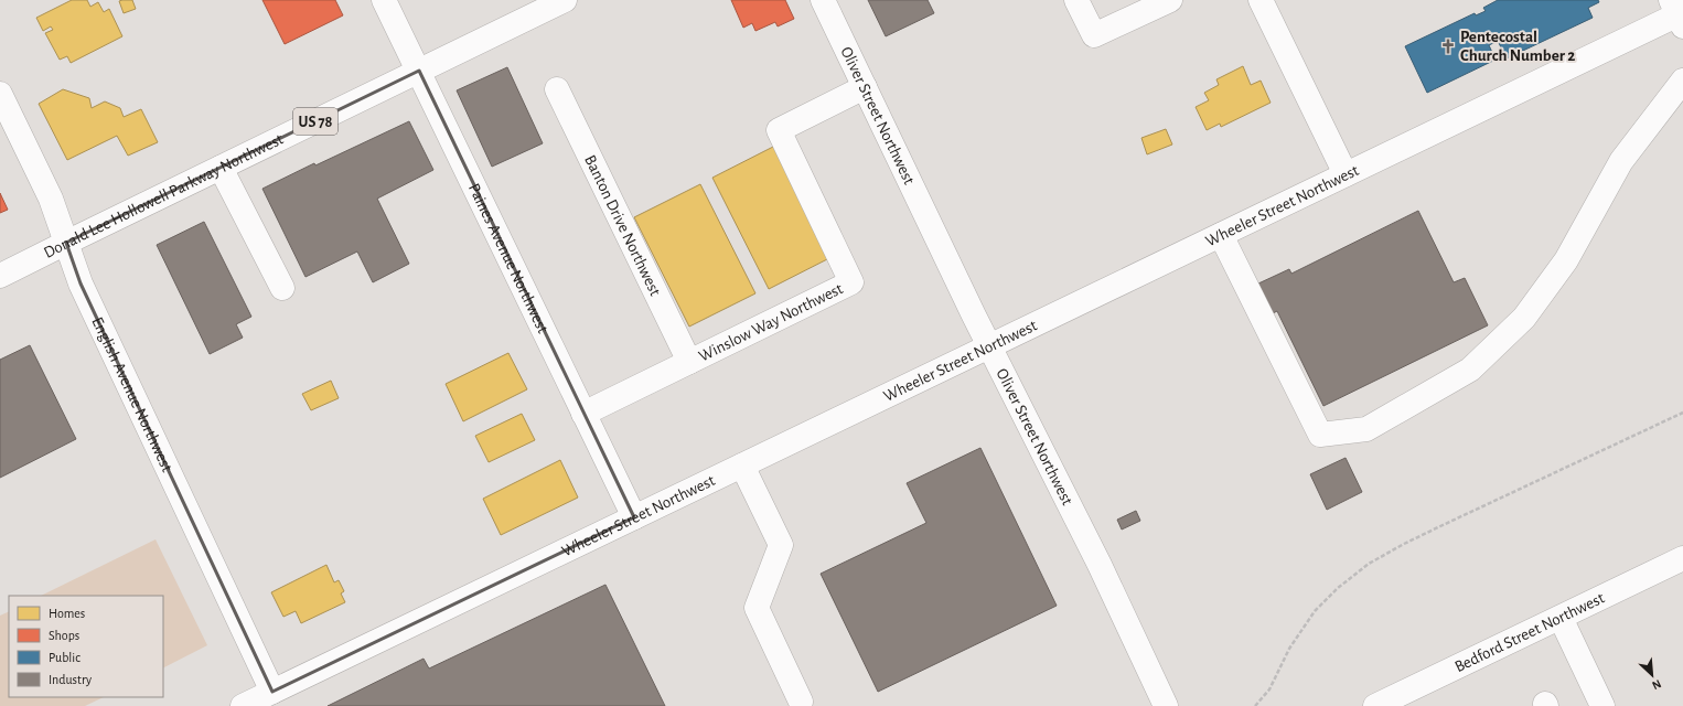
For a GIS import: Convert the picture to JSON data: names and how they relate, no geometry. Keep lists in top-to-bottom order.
{
  "streets": {
    "street": [
      "Oliver Street Northwest",
      "US 78",
      "Donald Lee Hollowell Parkway Northwest",
      "Wheeler Street Northwest",
      "Banton Drive Northwest",
      "Paines Avenue Northwest",
      "Winslow Way Northwest",
      "English Avenue Northwest",
      "Bedford Street Northwest"
    ]
  },
  "crossings": [
    ["Oliver Street Northwest", "Wheeler Street Northwest"],
    ["Oliver Street Northwest", "Winslow Way Northwest"],
    ["Donald Lee Hollowell Parkway Northwest", "Paines Avenue Northwest"],
    ["Donald Lee Hollowell Parkway Northwest", "English Avenue Northwest"],
    ["Wheeler Street Northwest", "Paines Avenue Northwest"],
    ["Wheeler Street Northwest", "English Avenue Northwest"],
    ["Banton Drive Northwest", "Winslow Way Northwest"],
    ["Paines Avenue Northwest", "Winslow Way Northwest"]
  ],
  "places": {
    "church": ["Pentecostal Church Number 2"]
  },
  "legend": [
    "Homes",
    "Shops",
    "Public",
    "Industry"
  ],
  "north": "bottom right"
}
